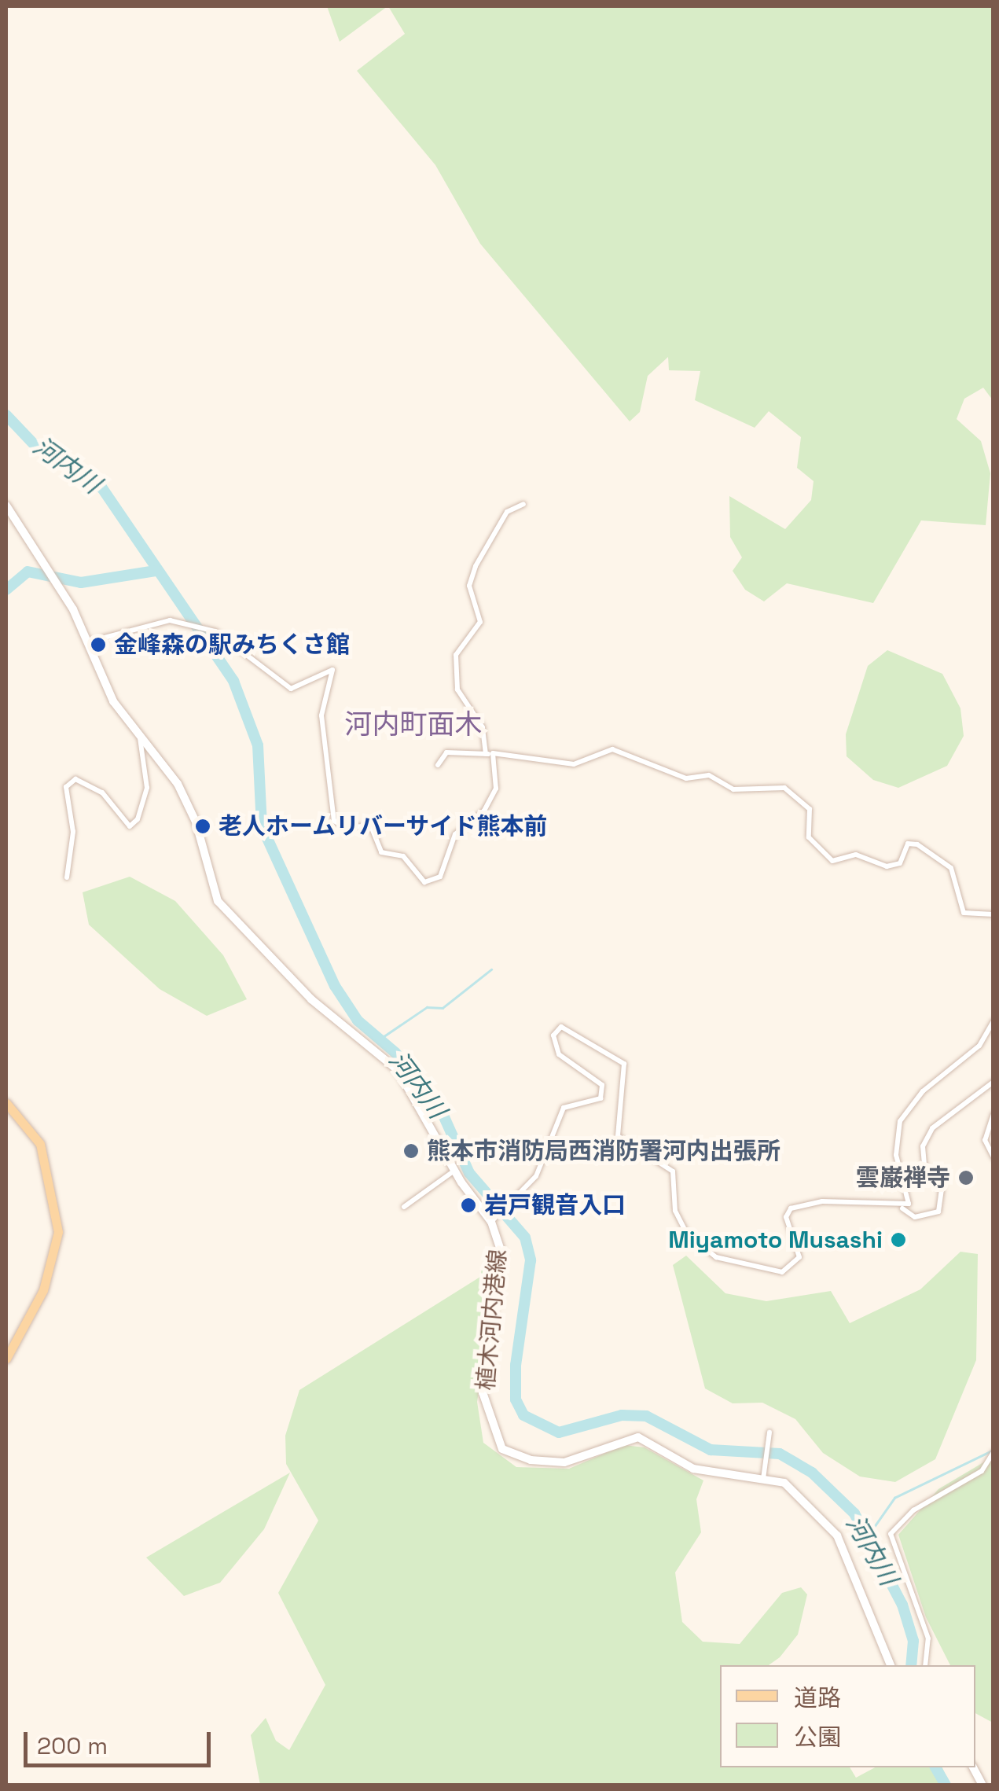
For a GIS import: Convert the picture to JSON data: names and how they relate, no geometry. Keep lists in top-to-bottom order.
{
  "streets": {
    "main road": ["植木河内港線"]
  },
  "districts": ["河内町面木"],
  "water": ["河内川"],
  "places": [
    "金峰森の駅みちくさ館",
    "老人ホームリバーサイド熊本前",
    "熊本市消防局西消防署河内出張所",
    "雲巌禅寺",
    "岩戸観音入口",
    "Miyamoto Musashi"
  ],
  "legend": ["道路", "公園"],
  "scale_bar": "200 m"
}
